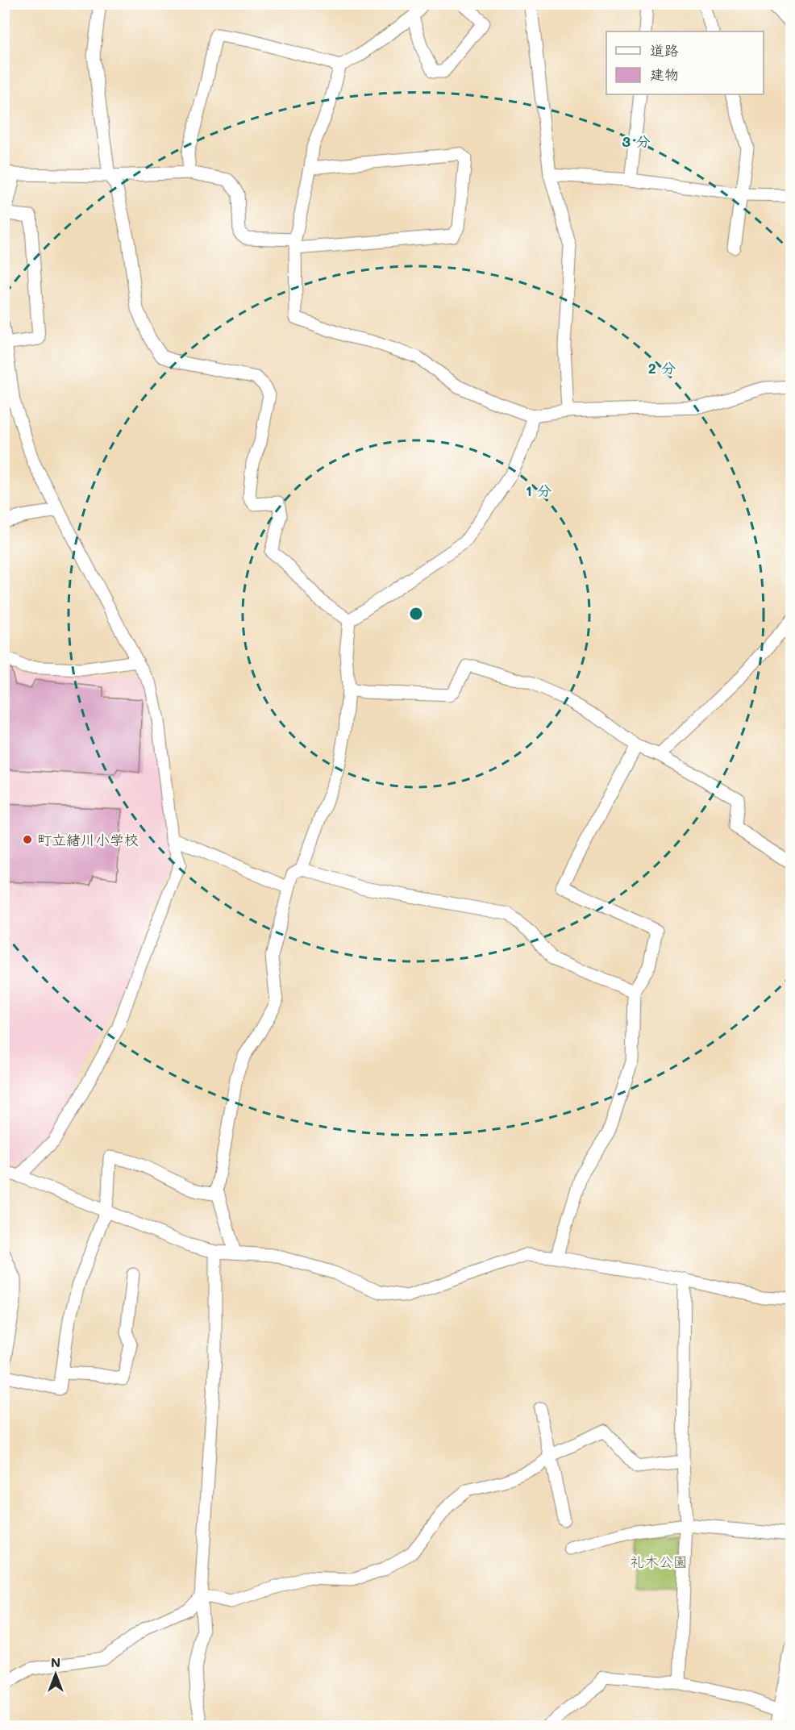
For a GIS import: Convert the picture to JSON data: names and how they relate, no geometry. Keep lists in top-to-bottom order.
{
  "parks": ["礼木公園"],
  "places": ["町立緒川小学校"],
  "legend": ["道路", "建物"],
  "north": "top",
  "rings": ["3 分", "2 分", "1 分"]
}
